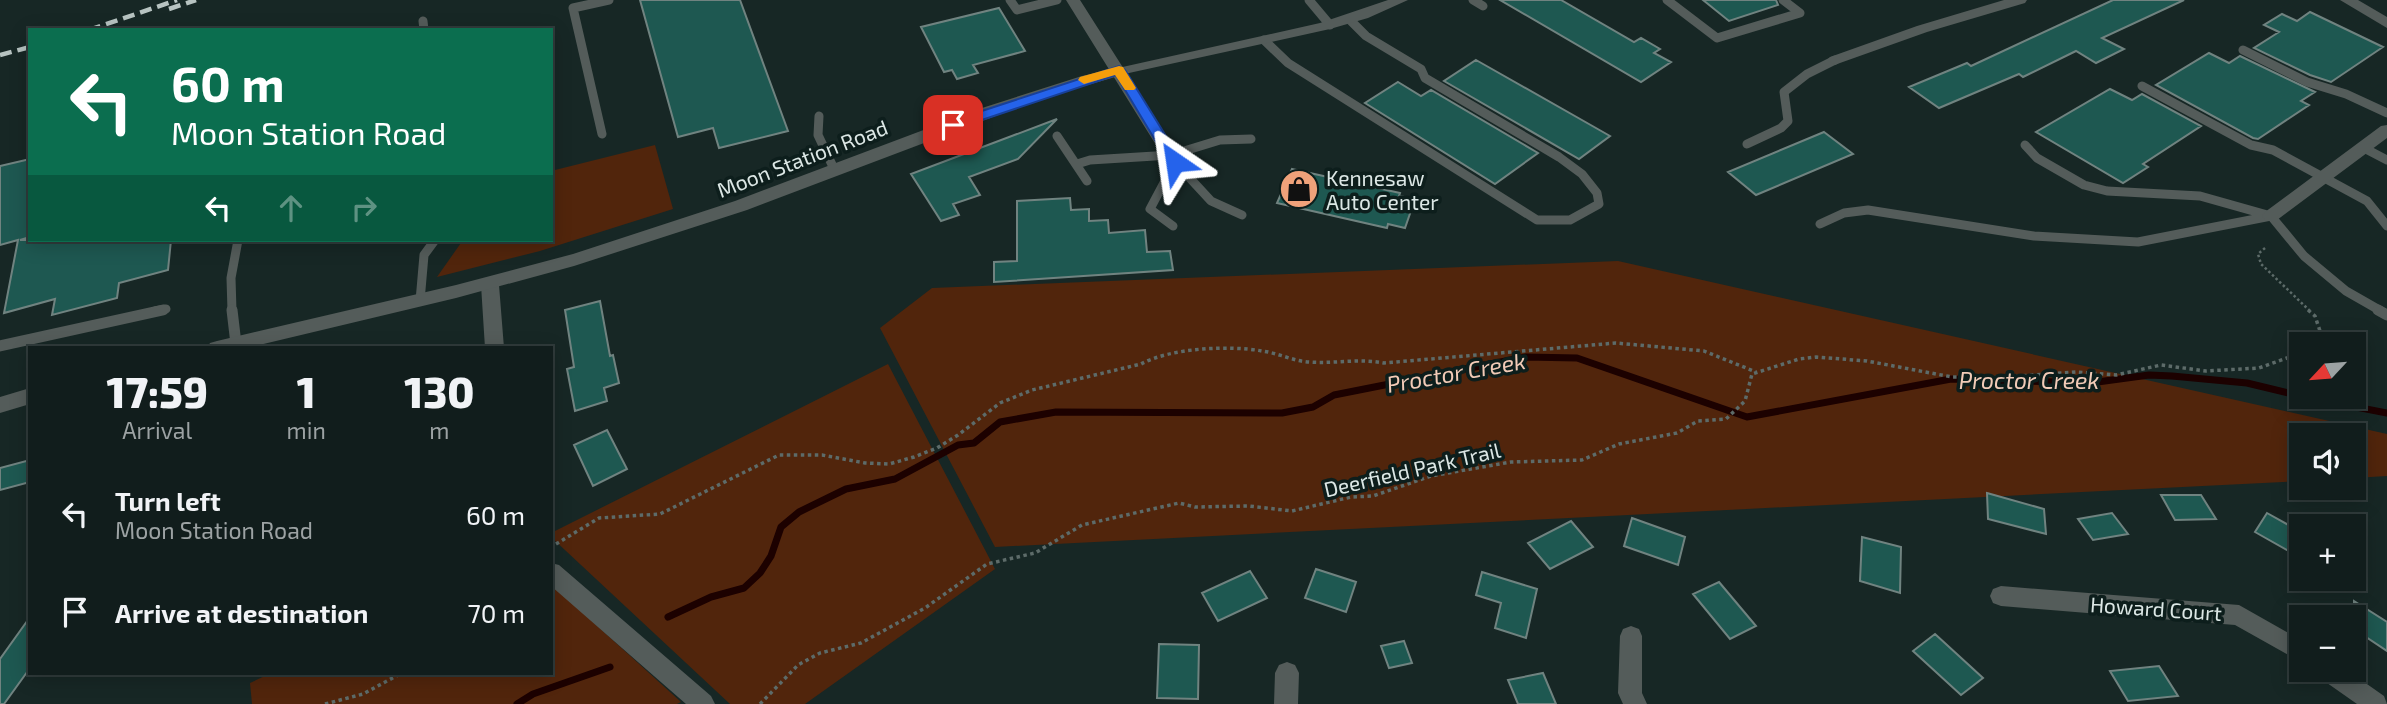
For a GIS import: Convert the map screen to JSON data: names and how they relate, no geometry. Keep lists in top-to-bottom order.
{
  "streets": {
    "street": ["Moon Station Road", "Howard Court"],
    "path": ["Deerfield Park Trail"]
  },
  "water": ["Proctor Creek"],
  "places": {
    "shop": ["Kennesaw Auto Center"]
  },
  "north": "bottom left",
  "page": {
    "turn": ["60 m", "Moon Station Road"],
    "map_buttons": ["+", "−"],
    "eta": [
      "17:59",
      "Arrival",
      "1",
      "min",
      "130",
      "m"
    ],
    "list": [
      {
        "name": "Turn left",
        "note": "Moon Station Road",
        "value": "60 m"
      },
      {
        "name": "Arrive at destination",
        "value": "70 m"
      }
    ]
  }
}
